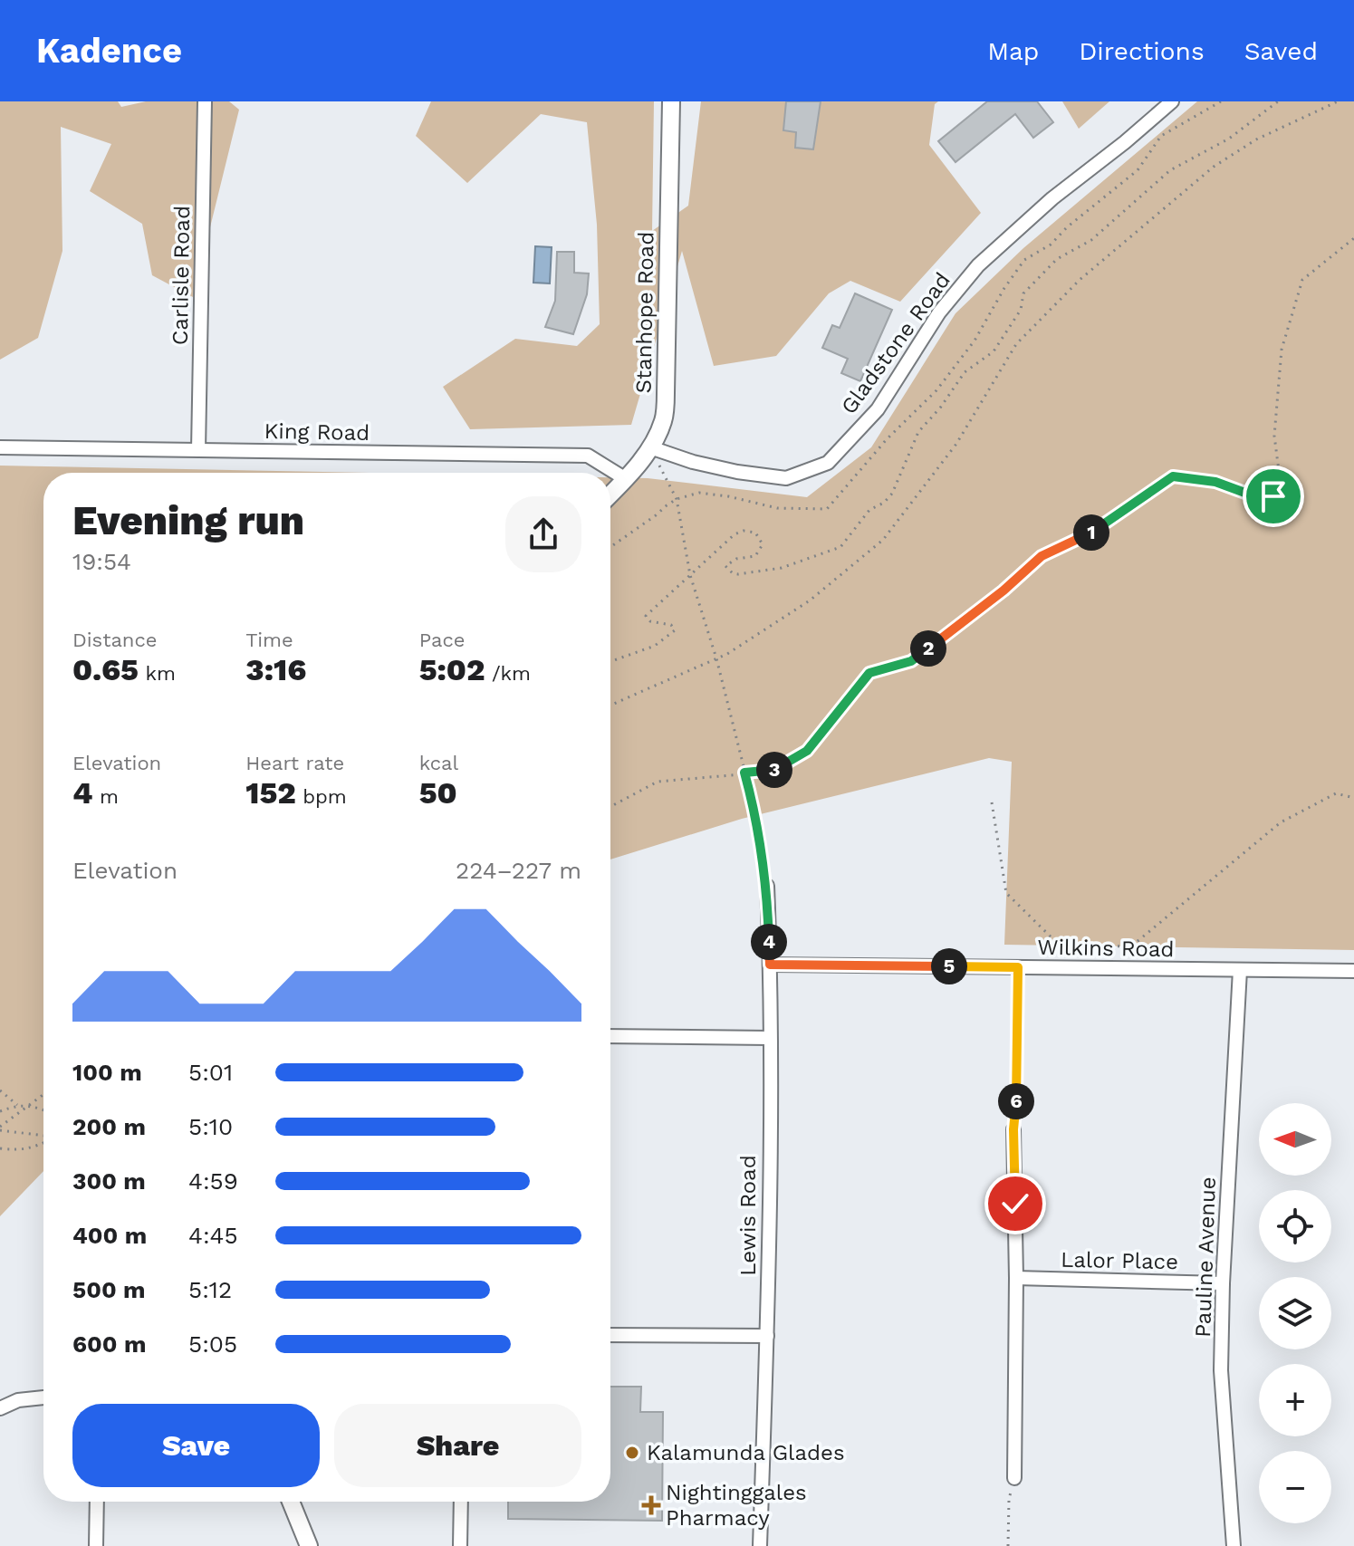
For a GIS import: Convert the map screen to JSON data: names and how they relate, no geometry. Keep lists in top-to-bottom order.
{
  "streets": {
    "street": [
      "Carlisle Road",
      "Stanhope Road",
      "Gladstone Road",
      "King Road",
      "Wilkins Road",
      "Lewis Road",
      "Pauline Avenue",
      "Lalor Place"
    ]
  },
  "crossings": [
    ["Carlisle Road", "King Road"],
    ["Stanhope Road", "Gladstone Road"],
    ["Stanhope Road", "King Road"],
    ["Wilkins Road", "Lewis Road"],
    ["Wilkins Road", "Pauline Avenue"],
    ["Pauline Avenue", "Lalor Place"]
  ],
  "places": {
    "other": ["Kalamunda Glades"],
    "health": ["Nightinggales Pharmacy"]
  },
  "north": "left",
  "page": {
    "header": "Kadence",
    "nav": ["Map", "Directions", "Saved"],
    "heading": ["Evening run", "19:54"],
    "pins": [
      "1",
      "2",
      "3",
      "4",
      "5",
      "6"
    ],
    "stats": [
      ["Distance", "0.65 km"],
      ["Time", "3:16"],
      ["Pace", "5:02 /km"],
      ["Elevation", "4 m"],
      ["Heart rate", "152 bpm"],
      ["kcal", "50"]
    ],
    "chart": ["Elevation", "224–227 m"],
    "list": [
      {
        "name": "100 m",
        "note": "5:01"
      },
      {
        "name": "200 m",
        "note": "5:10"
      },
      {
        "name": "300 m",
        "note": "4:59"
      },
      {
        "name": "400 m",
        "note": "4:45"
      },
      {
        "name": "500 m",
        "note": "5:12"
      },
      {
        "name": "600 m",
        "note": "5:05"
      }
    ],
    "map_buttons": ["+", "−"],
    "buttons": ["Save", "Share"]
  }
}
